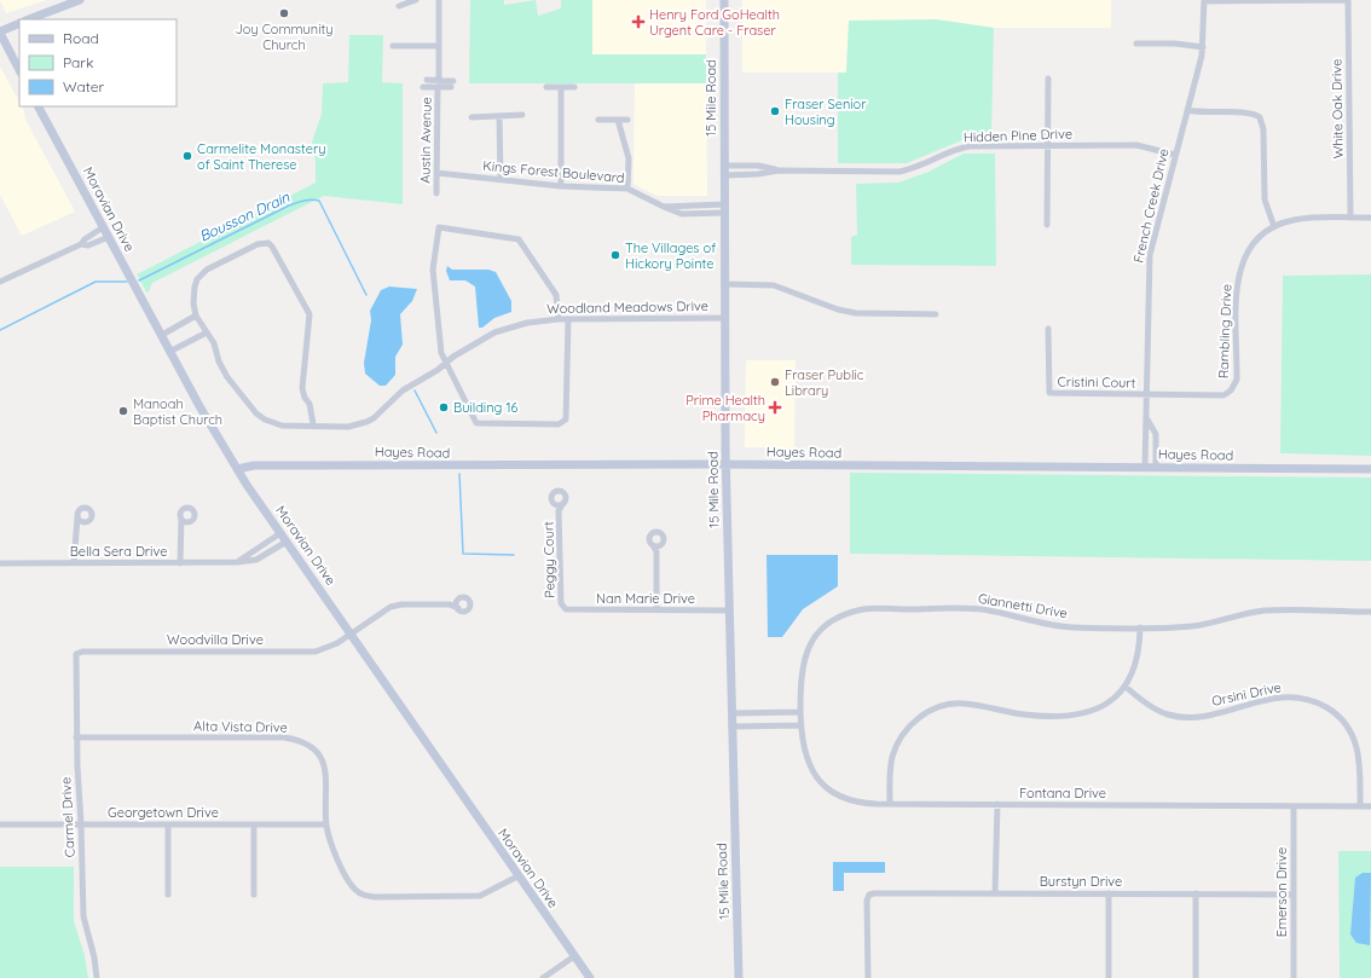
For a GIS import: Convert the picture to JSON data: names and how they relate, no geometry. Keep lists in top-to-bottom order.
{
  "streets": {
    "street": [
      "15 Mile Road",
      "White Oak Drive",
      "Hidden Pine Drive",
      "Austin Avenue",
      "Kings Forest Boulevard",
      "French Creek Drive",
      "Moravian Drive",
      "Woodland Meadows Drive",
      "Rambling Drive",
      "Cristini Court",
      "Hayes Road",
      "Bella Sera Drive",
      "Peggy Court",
      "Nan Marie Drive",
      "Giannetti Drive",
      "Woodvilla Drive",
      "Orsini Drive",
      "Alta Vista Drive",
      "Fontana Drive",
      "Georgetown Drive",
      "Carmel Drive",
      "Burstyn Drive",
      "Emerson Drive"
    ]
  },
  "crossings": [
    ["15 Mile Road", "Hidden Pine Drive"],
    ["15 Mile Road", "Kings Forest Boulevard"],
    ["15 Mile Road", "Woodland Meadows Drive"],
    ["15 Mile Road", "Hayes Road"],
    ["15 Mile Road", "Nan Marie Drive"],
    ["Hidden Pine Drive", "French Creek Drive"],
    ["Austin Avenue", "Kings Forest Boulevard"],
    ["French Creek Drive", "Rambling Drive"],
    ["French Creek Drive", "Cristini Court"],
    ["French Creek Drive", "Hayes Road"],
    ["Moravian Drive", "Hayes Road"],
    ["Moravian Drive", "Bella Sera Drive"],
    ["Moravian Drive", "Woodvilla Drive"],
    ["Moravian Drive", "Alta Vista Drive"],
    ["Rambling Drive", "Cristini Court"],
    ["Peggy Court", "Nan Marie Drive"],
    ["Giannetti Drive", "Fontana Drive"],
    ["Woodvilla Drive", "Carmel Drive"],
    ["Orsini Drive", "Fontana Drive"],
    ["Alta Vista Drive", "Georgetown Drive"],
    ["Alta Vista Drive", "Carmel Drive"],
    ["Fontana Drive", "Emerson Drive"],
    ["Georgetown Drive", "Carmel Drive"],
    ["Burstyn Drive", "Emerson Drive"]
  ],
  "water": ["Bousson Drain"],
  "places": {
    "other": [
      "Joy Community Church",
      "Fraser Senior Housing",
      "Carmelite Monastery of Saint Therese",
      "The Villages of Hickory Pointe",
      "Fraser Public Library",
      "Building 16",
      "Manoah Baptist Church"
    ],
    "health": ["Henry Ford GoHealth Urgent Care - Fraser", "Prime Health Pharmacy"]
  },
  "legend": ["Road", "Park", "Water"]
}
